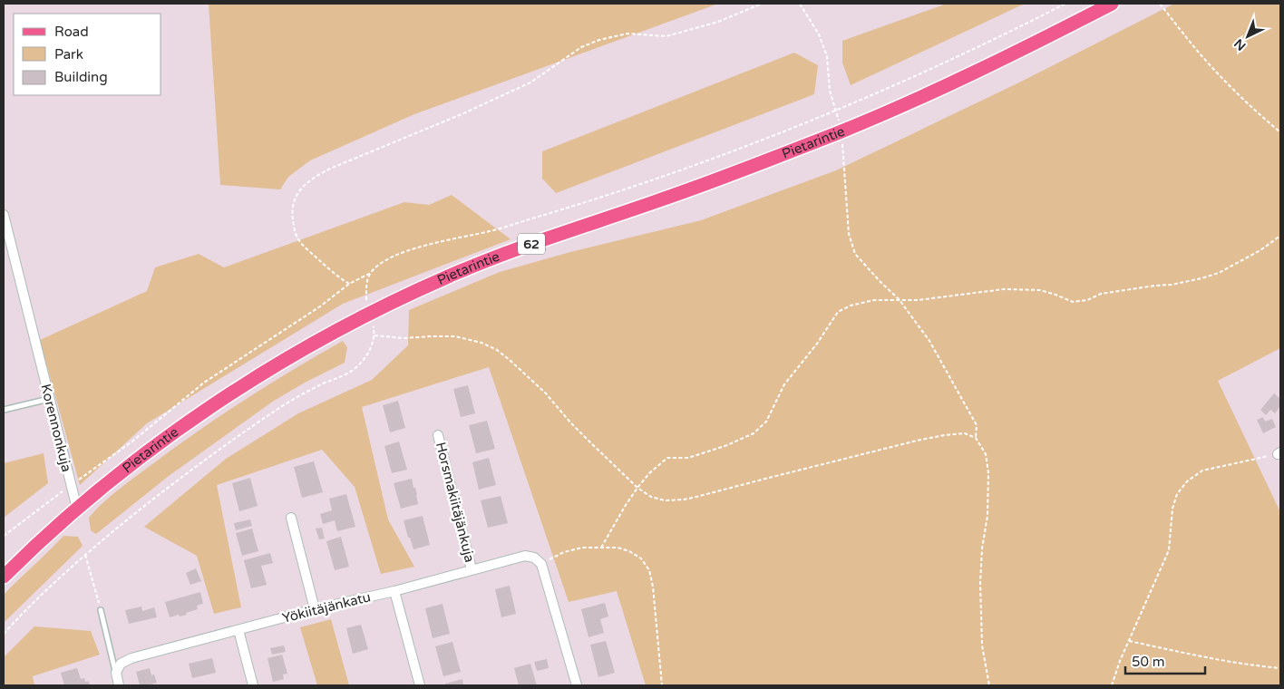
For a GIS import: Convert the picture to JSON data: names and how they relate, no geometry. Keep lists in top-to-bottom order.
{
  "streets": {
    "main road": ["Pietarintie", "62"],
    "street": ["Korennonkuja", "Horsmakiitäjänkuja", "Yökiitäjänkatu"]
  },
  "crossings": [
    ["Pietarintie", "Korennonkuja"],
    ["Horsmakiitäjänkuja", "Yökiitäjänkatu"]
  ],
  "legend": ["Road", "Park", "Building"],
  "scale_bar": "50 m",
  "north": "bottom left"
}
